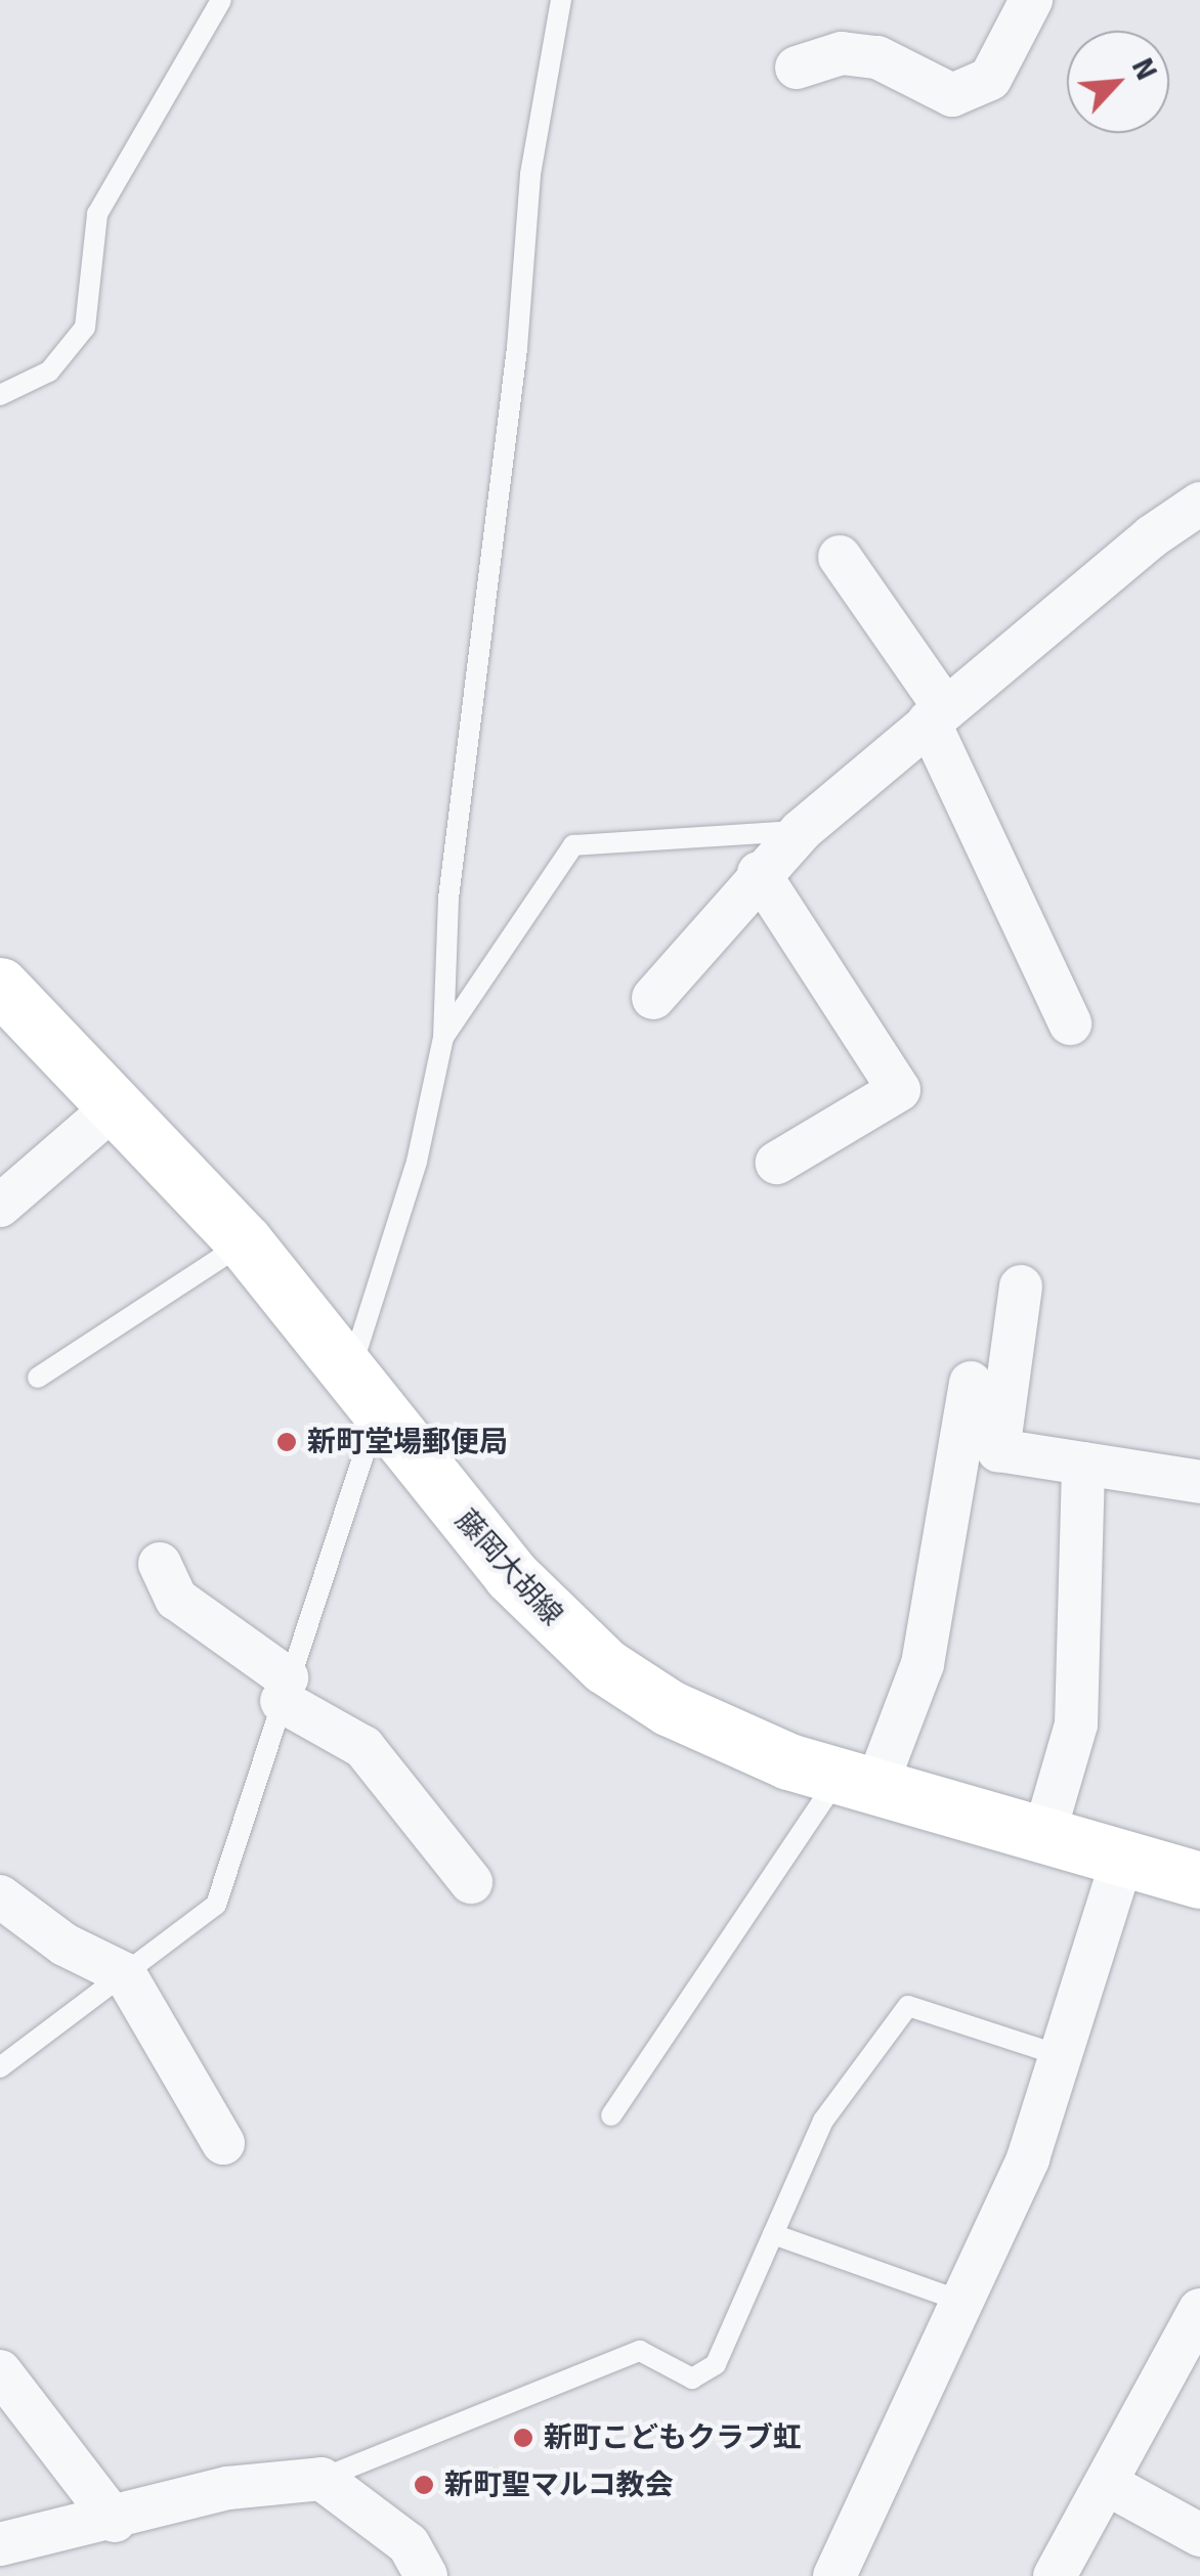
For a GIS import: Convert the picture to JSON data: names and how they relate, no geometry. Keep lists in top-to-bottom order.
{
  "streets": {
    "main road": ["藤岡大胡線"]
  },
  "places": ["新町堂場郵便局", "新町こどもクラブ虹", "新町聖マルコ教会"],
  "north": "top right"
}
